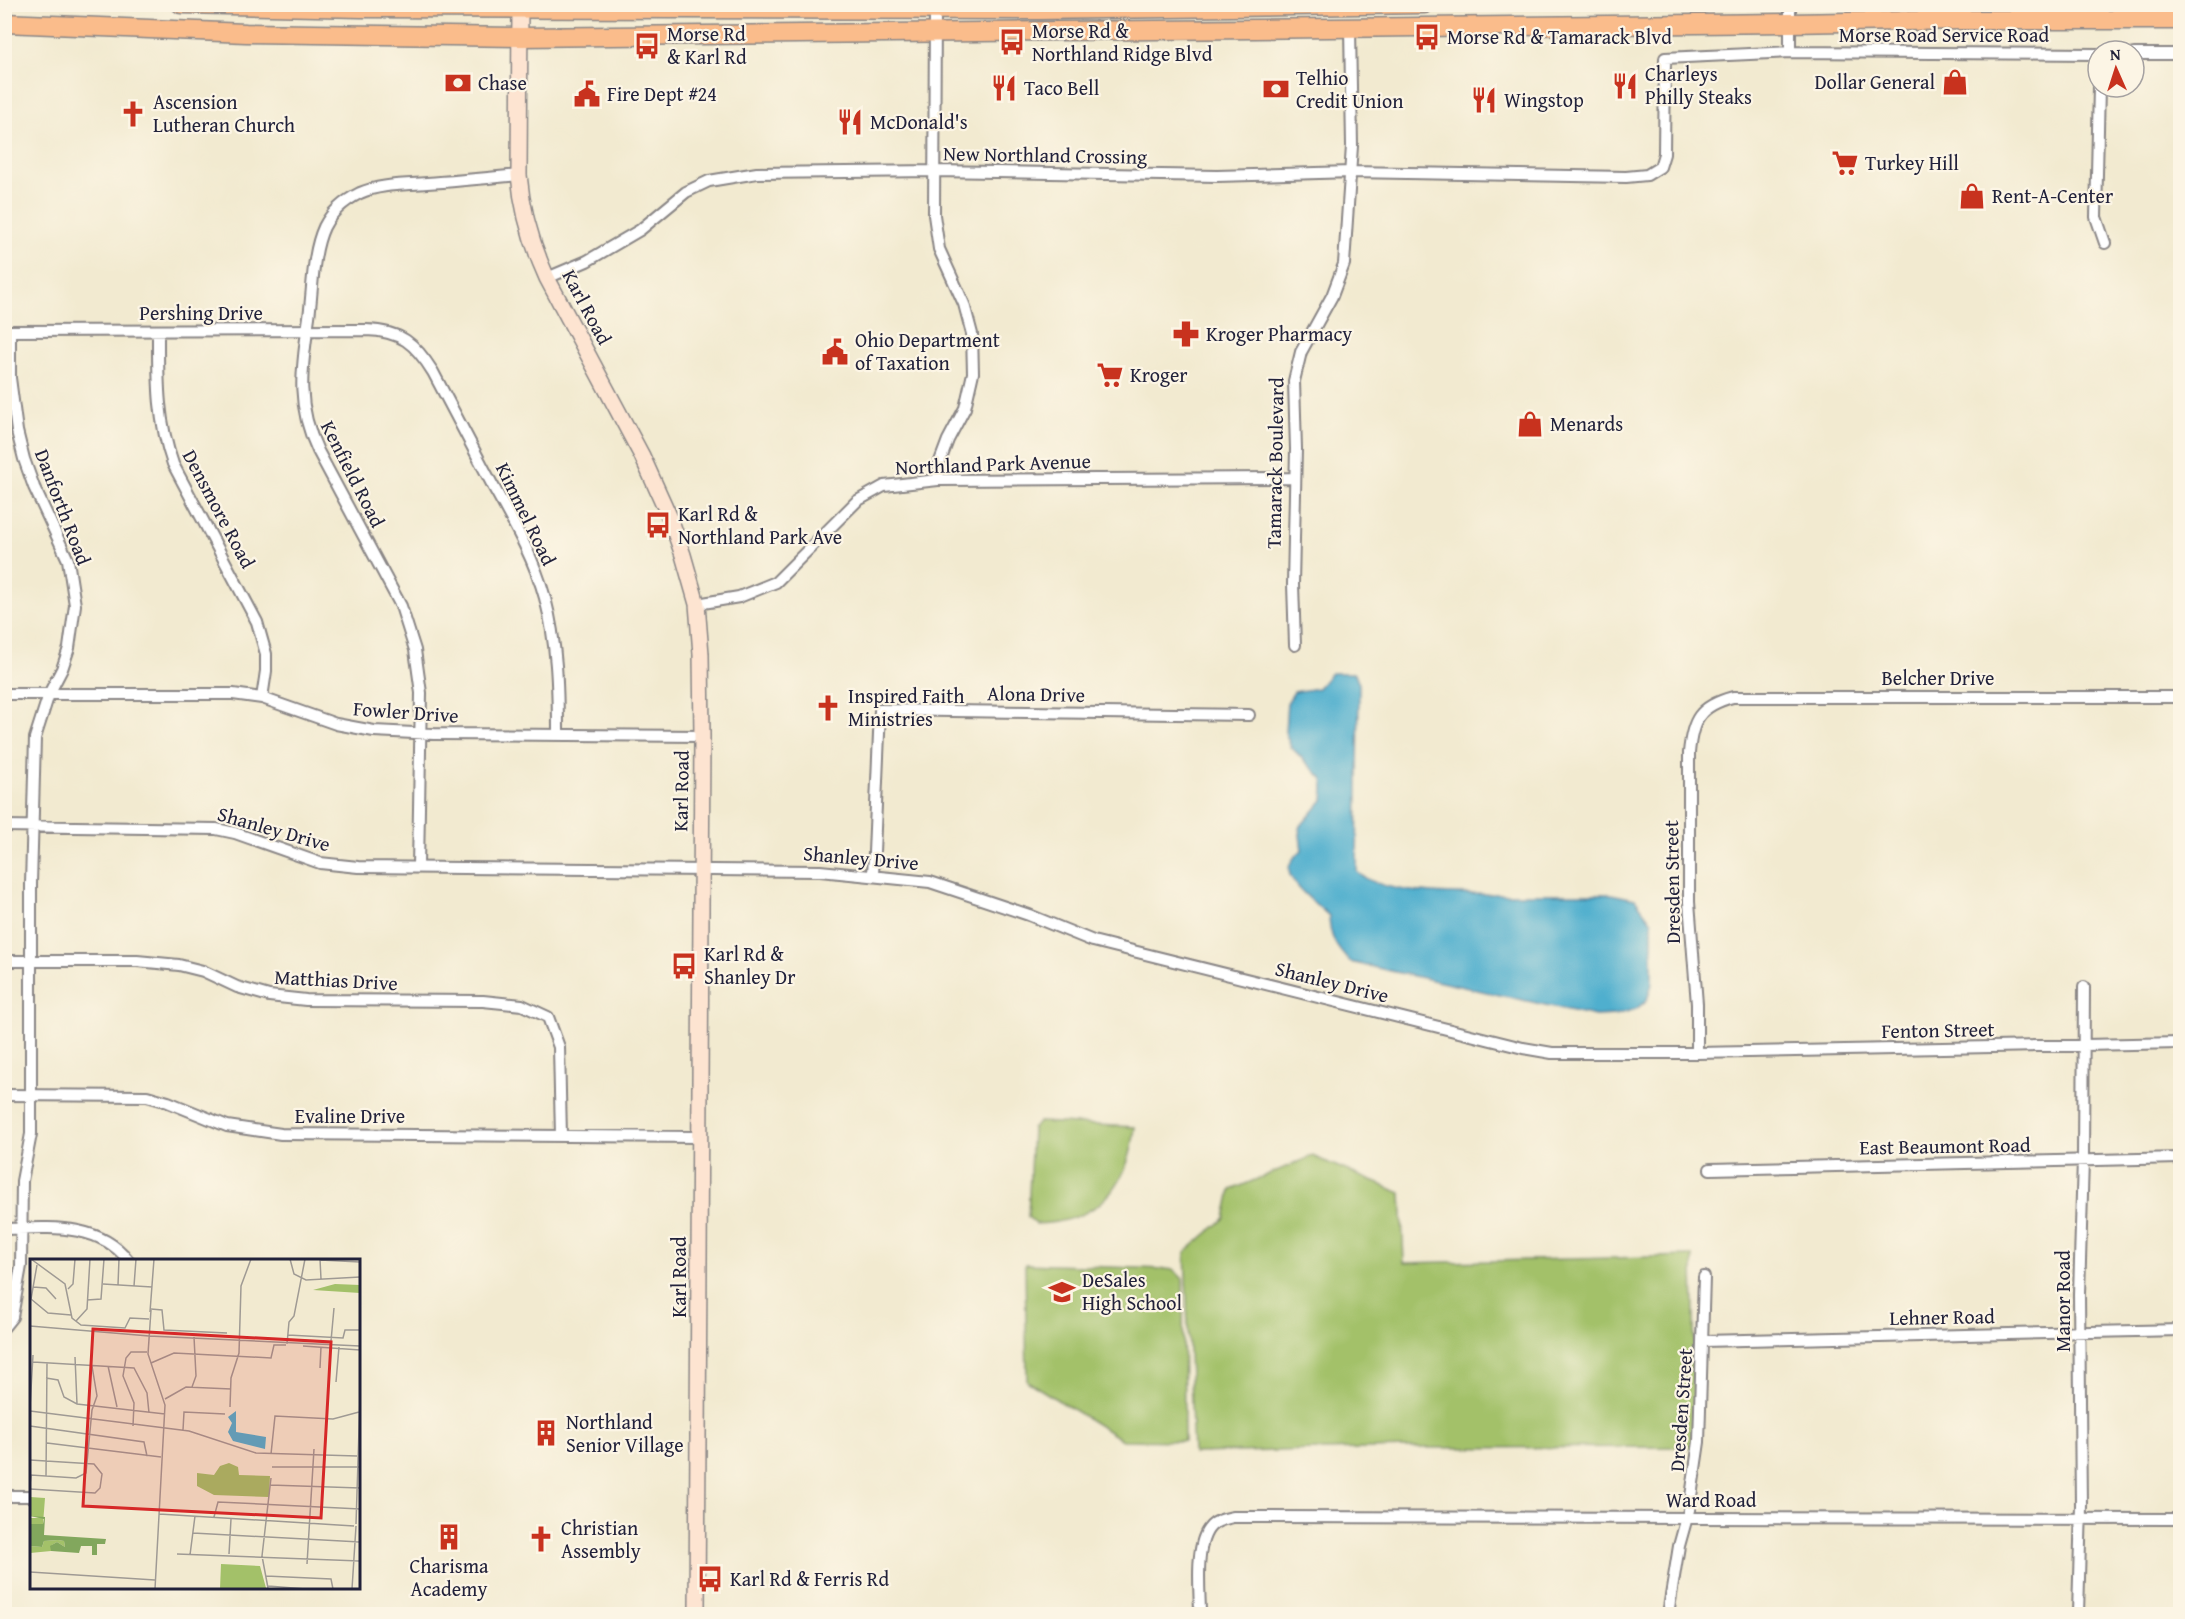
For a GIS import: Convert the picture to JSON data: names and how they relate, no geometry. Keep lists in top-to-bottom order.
{
  "streets": {
    "main road": ["Karl Road", "Tamarack Boulevard"],
    "street": [
      "Morse Road Service Road",
      "New Northland Crossing",
      "Pershing Drive",
      "Northland Park Avenue",
      "Kenfield Road",
      "Danforth Road",
      "Densmore Road",
      "Kimmel Road",
      "Belcher Drive",
      "Alona Drive",
      "Fowler Drive",
      "Shanley Drive",
      "Dresden Street",
      "Matthias Drive",
      "Fenton Street",
      "Evaline Drive",
      "East Beaumont Road",
      "Manor Road",
      "Lehner Road",
      "Ward Road"
    ]
  },
  "crossings": [
    ["Morse Road Service Road", "New Northland Crossing"],
    ["New Northland Crossing", "Karl Road"],
    ["New Northland Crossing", "Tamarack Boulevard"],
    ["Karl Road", "Northland Park Avenue"],
    ["Karl Road", "Kenfield Road"],
    ["Karl Road", "Fowler Drive"],
    ["Karl Road", "Shanley Drive"],
    ["Karl Road", "Evaline Drive"],
    ["Pershing Drive", "Kenfield Road"],
    ["Pershing Drive", "Danforth Road"],
    ["Pershing Drive", "Densmore Road"],
    ["Pershing Drive", "Kimmel Road"],
    ["Tamarack Boulevard", "Northland Park Avenue"],
    ["Kenfield Road", "Fowler Drive"],
    ["Kenfield Road", "Shanley Drive"],
    ["Danforth Road", "Fowler Drive"],
    ["Danforth Road", "Shanley Drive"],
    ["Danforth Road", "Matthias Drive"],
    ["Danforth Road", "Evaline Drive"],
    ["Densmore Road", "Fowler Drive"],
    ["Kimmel Road", "Fowler Drive"],
    ["Belcher Drive", "Dresden Street"],
    ["Alona Drive", "Shanley Drive"],
    ["Shanley Drive", "Dresden Street"],
    ["Shanley Drive", "Fenton Street"],
    ["Dresden Street", "Fenton Street"],
    ["Dresden Street", "Lehner Road"],
    ["Dresden Street", "Ward Road"],
    ["Matthias Drive", "Evaline Drive"],
    ["Fenton Street", "Manor Road"],
    ["East Beaumont Road", "Manor Road"],
    ["Manor Road", "Lehner Road"],
    ["Manor Road", "Ward Road"]
  ],
  "places": {
    "bus stop": [
      "Morse Rd & Tamarack Blvd",
      "Morse Rd & Northland Ridge Blvd",
      "Morse Rd & Karl Rd",
      "Karl Rd & Northland Park Ave",
      "Karl Rd & Shanley Dr",
      "Karl Rd & Ferris Rd"
    ],
    "shop": ["Dollar General", "Rent-A-Center", "Menards"],
    "bank": ["Chase", "Telhio Credit Union"],
    "restaurant": [
      "Charleys Philly Steaks",
      "Taco Bell",
      "Wingstop",
      "McDonald's"
    ],
    "public building": ["Fire Dept #24", "Ohio Department of Taxation"],
    "church": ["Ascension Lutheran Church", "Inspired Faith Ministries", "Christian Assembly"],
    "supermarket": ["Turkey Hill", "Kroger"],
    "pharmacy": ["Kroger Pharmacy"],
    "school or university": ["DeSales High School"],
    "building": ["Northland Senior Village", "Charisma Academy"]
  },
  "north": "top"
}
